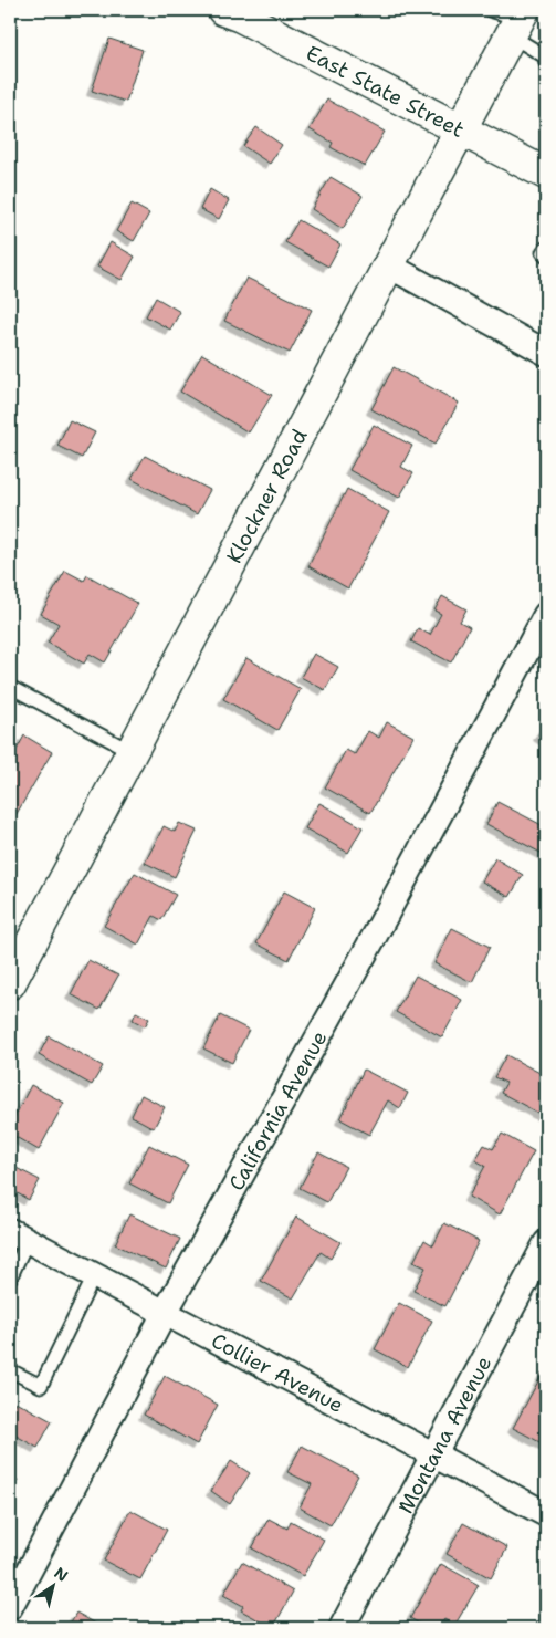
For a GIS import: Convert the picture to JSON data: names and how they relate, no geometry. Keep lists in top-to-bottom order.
{
  "streets": {
    "main road": ["East State Street", "Klockner Road"],
    "street": ["California Avenue", "Collier Avenue", "Montana Avenue"]
  },
  "crossings": [
    ["East State Street", "Klockner Road"],
    ["California Avenue", "Collier Avenue"],
    ["Collier Avenue", "Montana Avenue"]
  ],
  "north": "top right"
}
